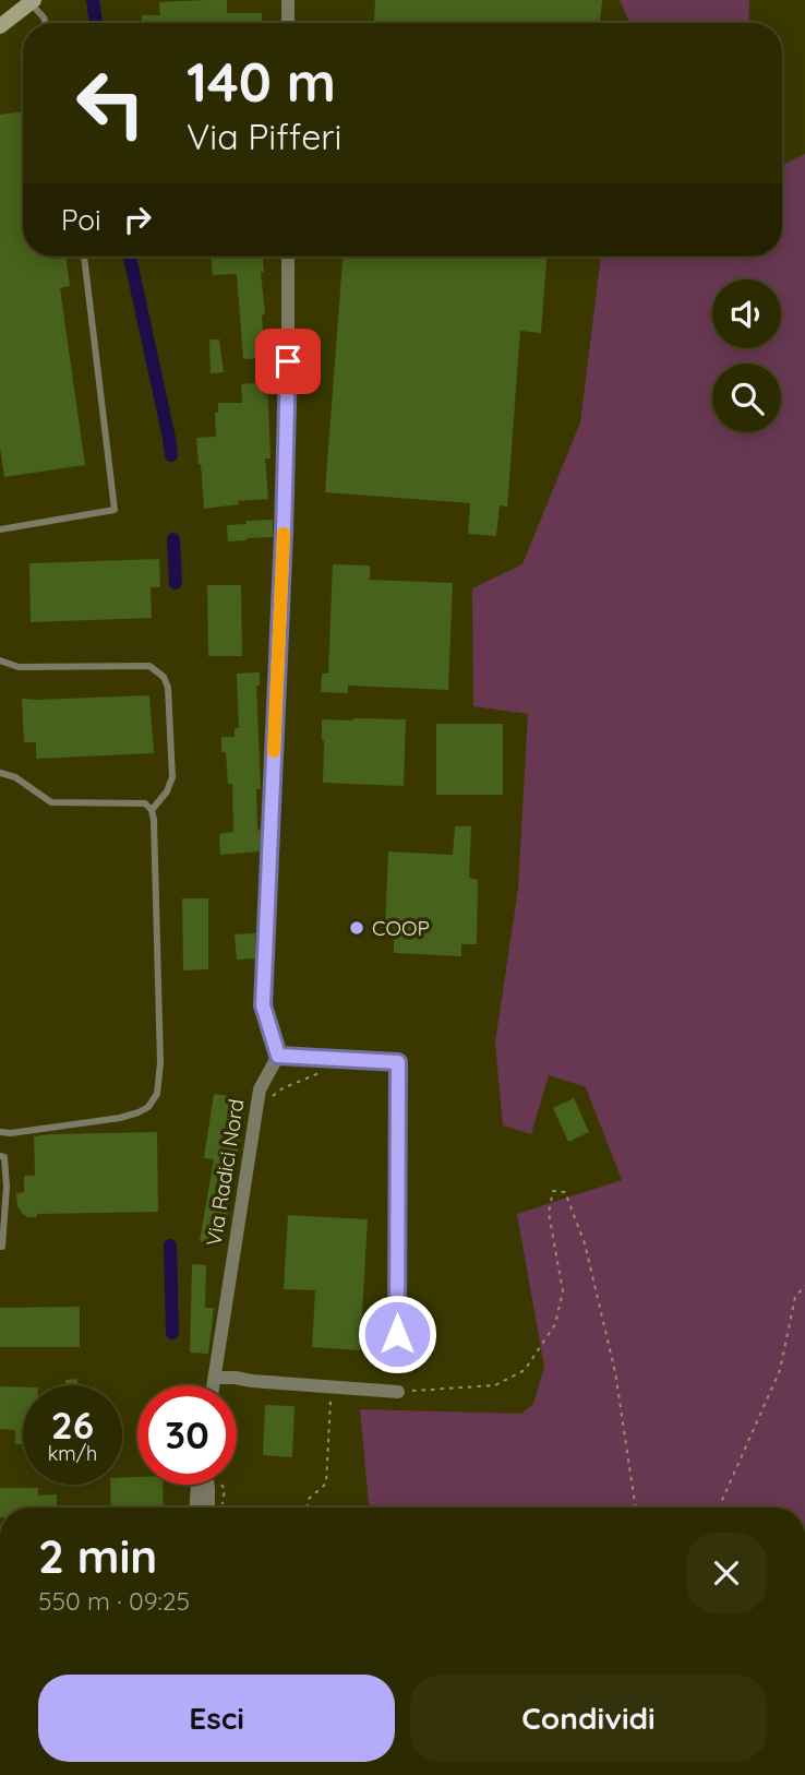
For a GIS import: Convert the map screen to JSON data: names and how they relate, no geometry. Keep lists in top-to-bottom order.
{
  "streets": {
    "street": ["Via Radici Nord"]
  },
  "places": ["COOP"],
  "page": {
    "turn": ["140 m", "Via Pifferi"],
    "then": "Poi",
    "speed": "26 km/h",
    "limit": "30",
    "heading": ["2 min", "550 m · 09:25"],
    "buttons": ["Esci", "Condividi"]
  }
}
